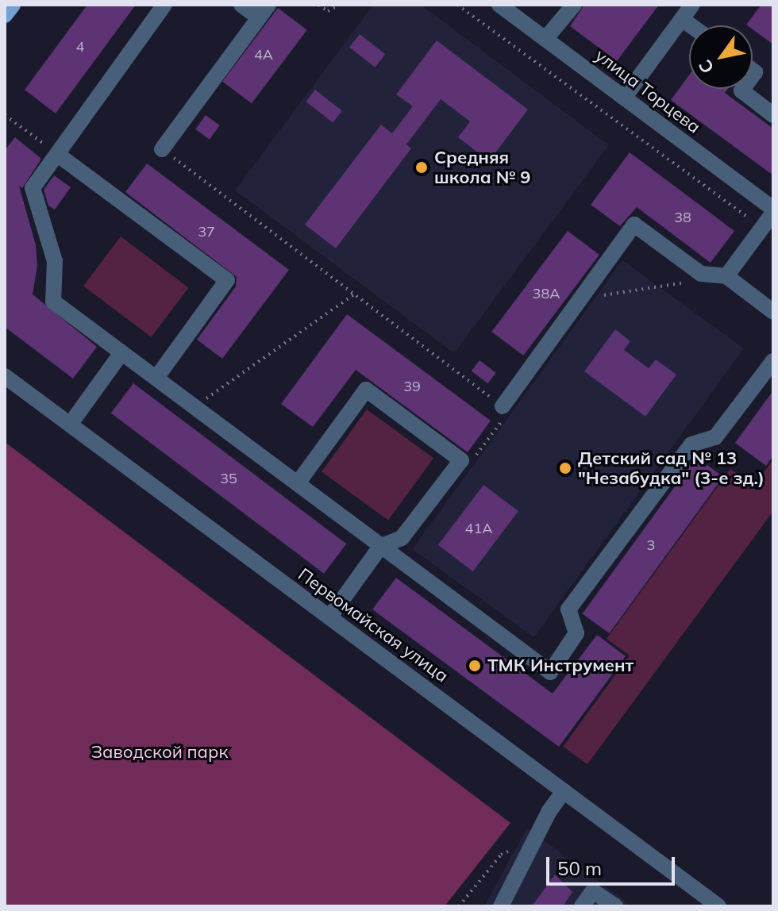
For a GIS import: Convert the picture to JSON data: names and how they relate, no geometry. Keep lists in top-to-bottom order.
{
  "streets": {
    "street": ["улица Торцева", "Первомайская улица"]
  },
  "parks": ["Заводской парк"],
  "places": ["Средняя школа № 9", "Детский сад № 13 \"Незабудка\" (3-е зд.)", "ТМК Инструмент"],
  "house_numbers": [
    "4",
    "4А",
    "38",
    "37",
    "38А",
    "39",
    "35",
    "41А",
    "3"
  ],
  "scale_bar": "50 m",
  "north": "bottom left"
}
